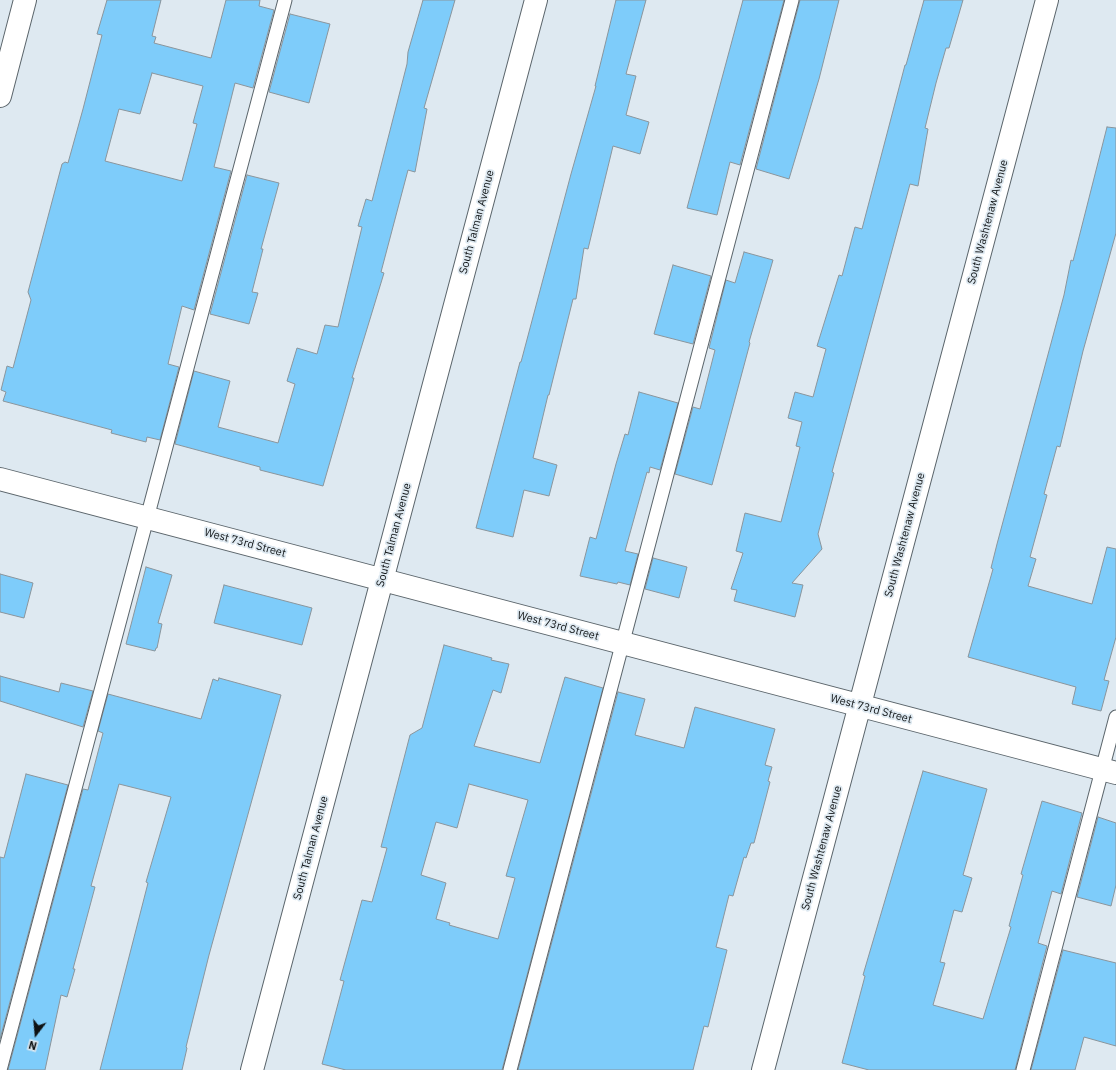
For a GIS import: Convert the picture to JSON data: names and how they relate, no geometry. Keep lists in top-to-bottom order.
{
  "streets": {
    "street": ["South Talman Avenue", "South Washtenaw Avenue", "West 73rd Street"]
  },
  "crossings": [
    ["South Talman Avenue", "West 73rd Street"],
    ["South Washtenaw Avenue", "West 73rd Street"]
  ],
  "north": "bottom"
}
